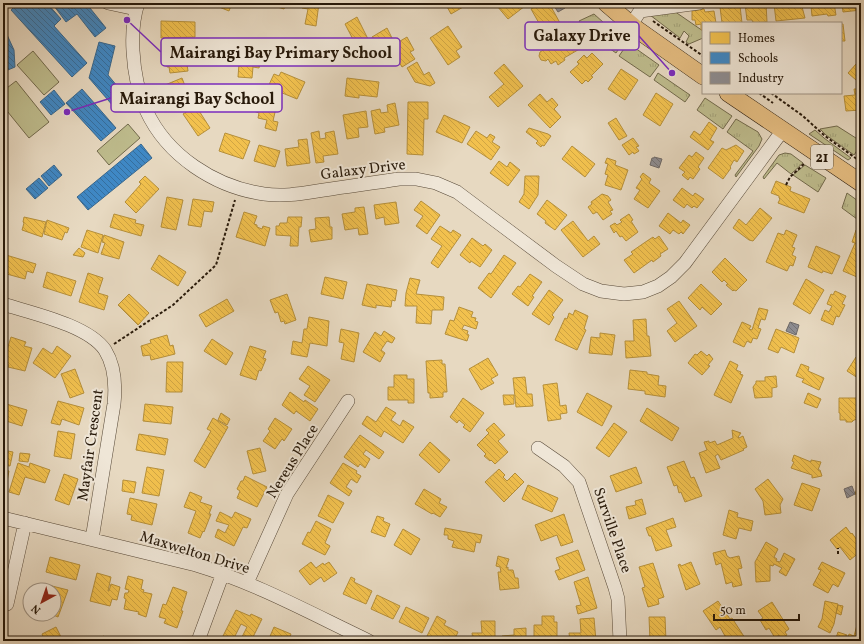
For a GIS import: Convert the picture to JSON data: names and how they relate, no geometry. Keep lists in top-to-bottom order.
{
  "streets": {
    "main road": ["21"],
    "street": [
      "Galaxy Drive",
      "Mayfair Crescent",
      "Nereus Place",
      "Surville Place",
      "Maxwelton Drive"
    ]
  },
  "crossings": [
    ["21", "Galaxy Drive"],
    ["Mayfair Crescent", "Maxwelton Drive"],
    ["Nereus Place", "Maxwelton Drive"]
  ],
  "places": ["Mairangi Bay Primary School", "Galaxy Drive", "Mairangi Bay School"],
  "legend": ["Homes", "Schools", "Industry"],
  "scale_bar": "50 m",
  "north": "bottom left"
}
